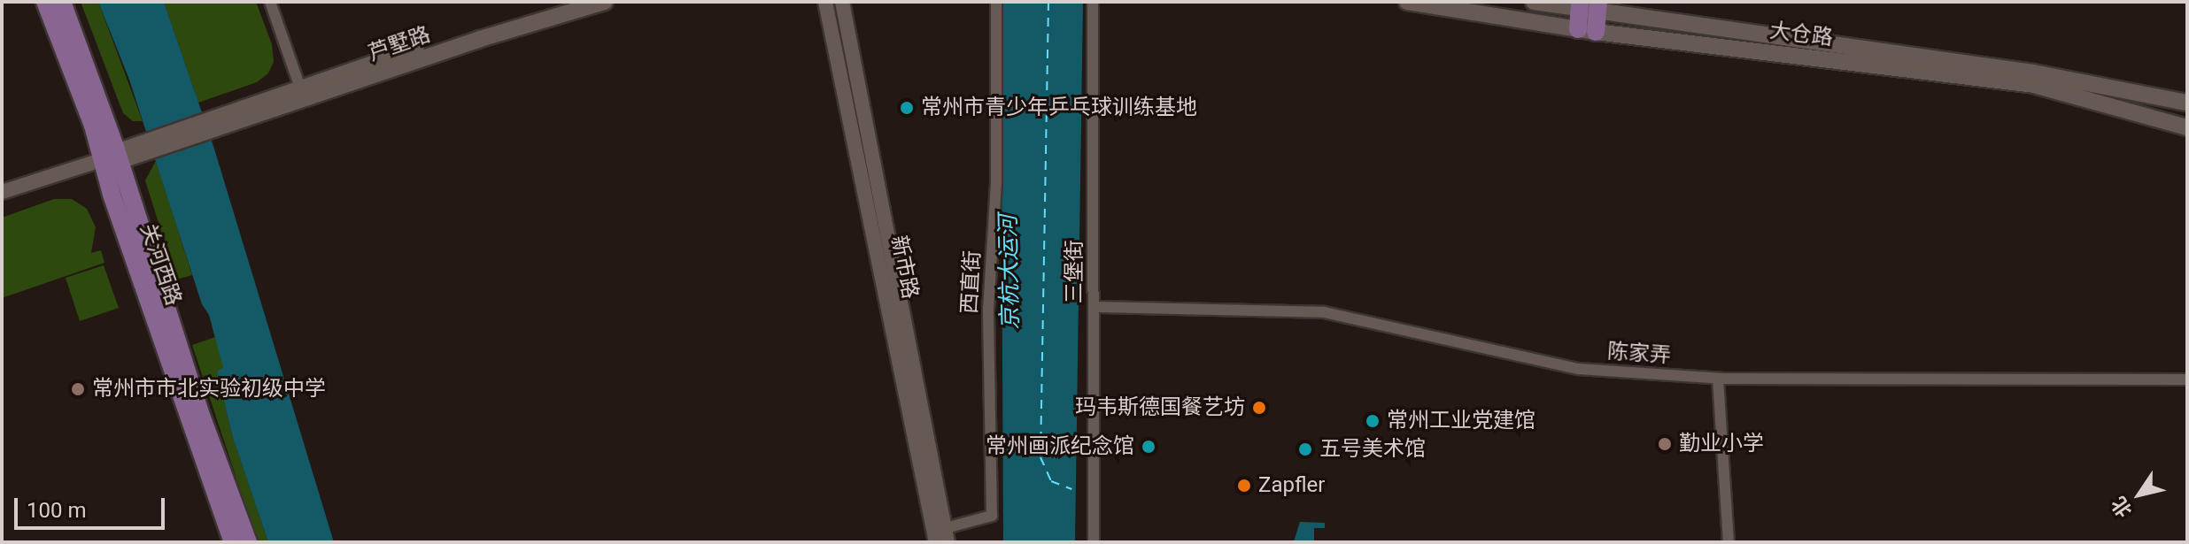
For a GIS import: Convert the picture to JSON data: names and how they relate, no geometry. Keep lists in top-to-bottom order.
{
  "streets": {
    "main road": ["大仓路", "芦墅路", "关河西路"],
    "street": [
      "新市路",
      "三堡街",
      "西直街",
      "陈家弄"
    ]
  },
  "crossings": [
    ["芦墅路", "关河西路"],
    ["新市路", "西直街"],
    ["三堡街", "陈家弄"]
  ],
  "water": ["京杭大运河"],
  "places": [
    "常州市青少年乒乓球训练基地",
    "常州市市北实验初级中学",
    "玛韦斯德国餐艺坊",
    "常州工业党建馆",
    "勤业小学",
    "常州画派纪念馆",
    "五号美术馆",
    "Zapfler"
  ],
  "scale_bar": "100 m",
  "north": "bottom left"
}
